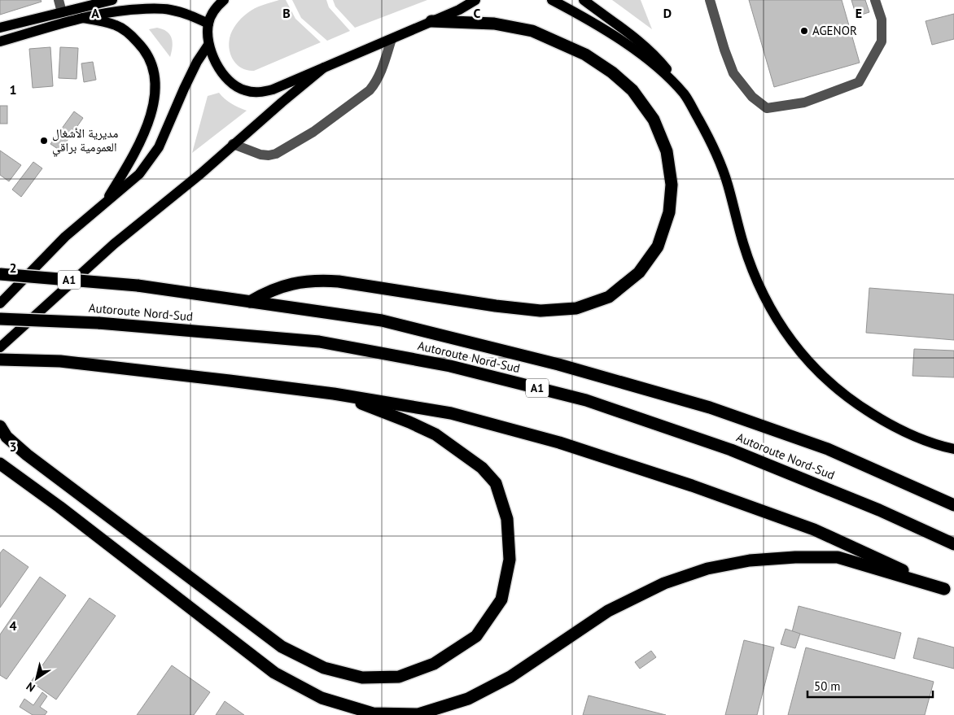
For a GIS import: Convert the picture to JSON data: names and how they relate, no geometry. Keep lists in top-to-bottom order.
{
  "streets": {
    "highway": ["A1", "Autoroute Nord-Sud"]
  },
  "places": ["AGENOR", "مديرية الأشغال العمومية براقي"],
  "scale_bar": "50 m",
  "north": "bottom left",
  "grid": {
    "columns": [
      "A",
      "B",
      "C",
      "D",
      "E"
    ],
    "rows": [
      "1",
      "2",
      "3",
      "4"
    ]
  }
}
